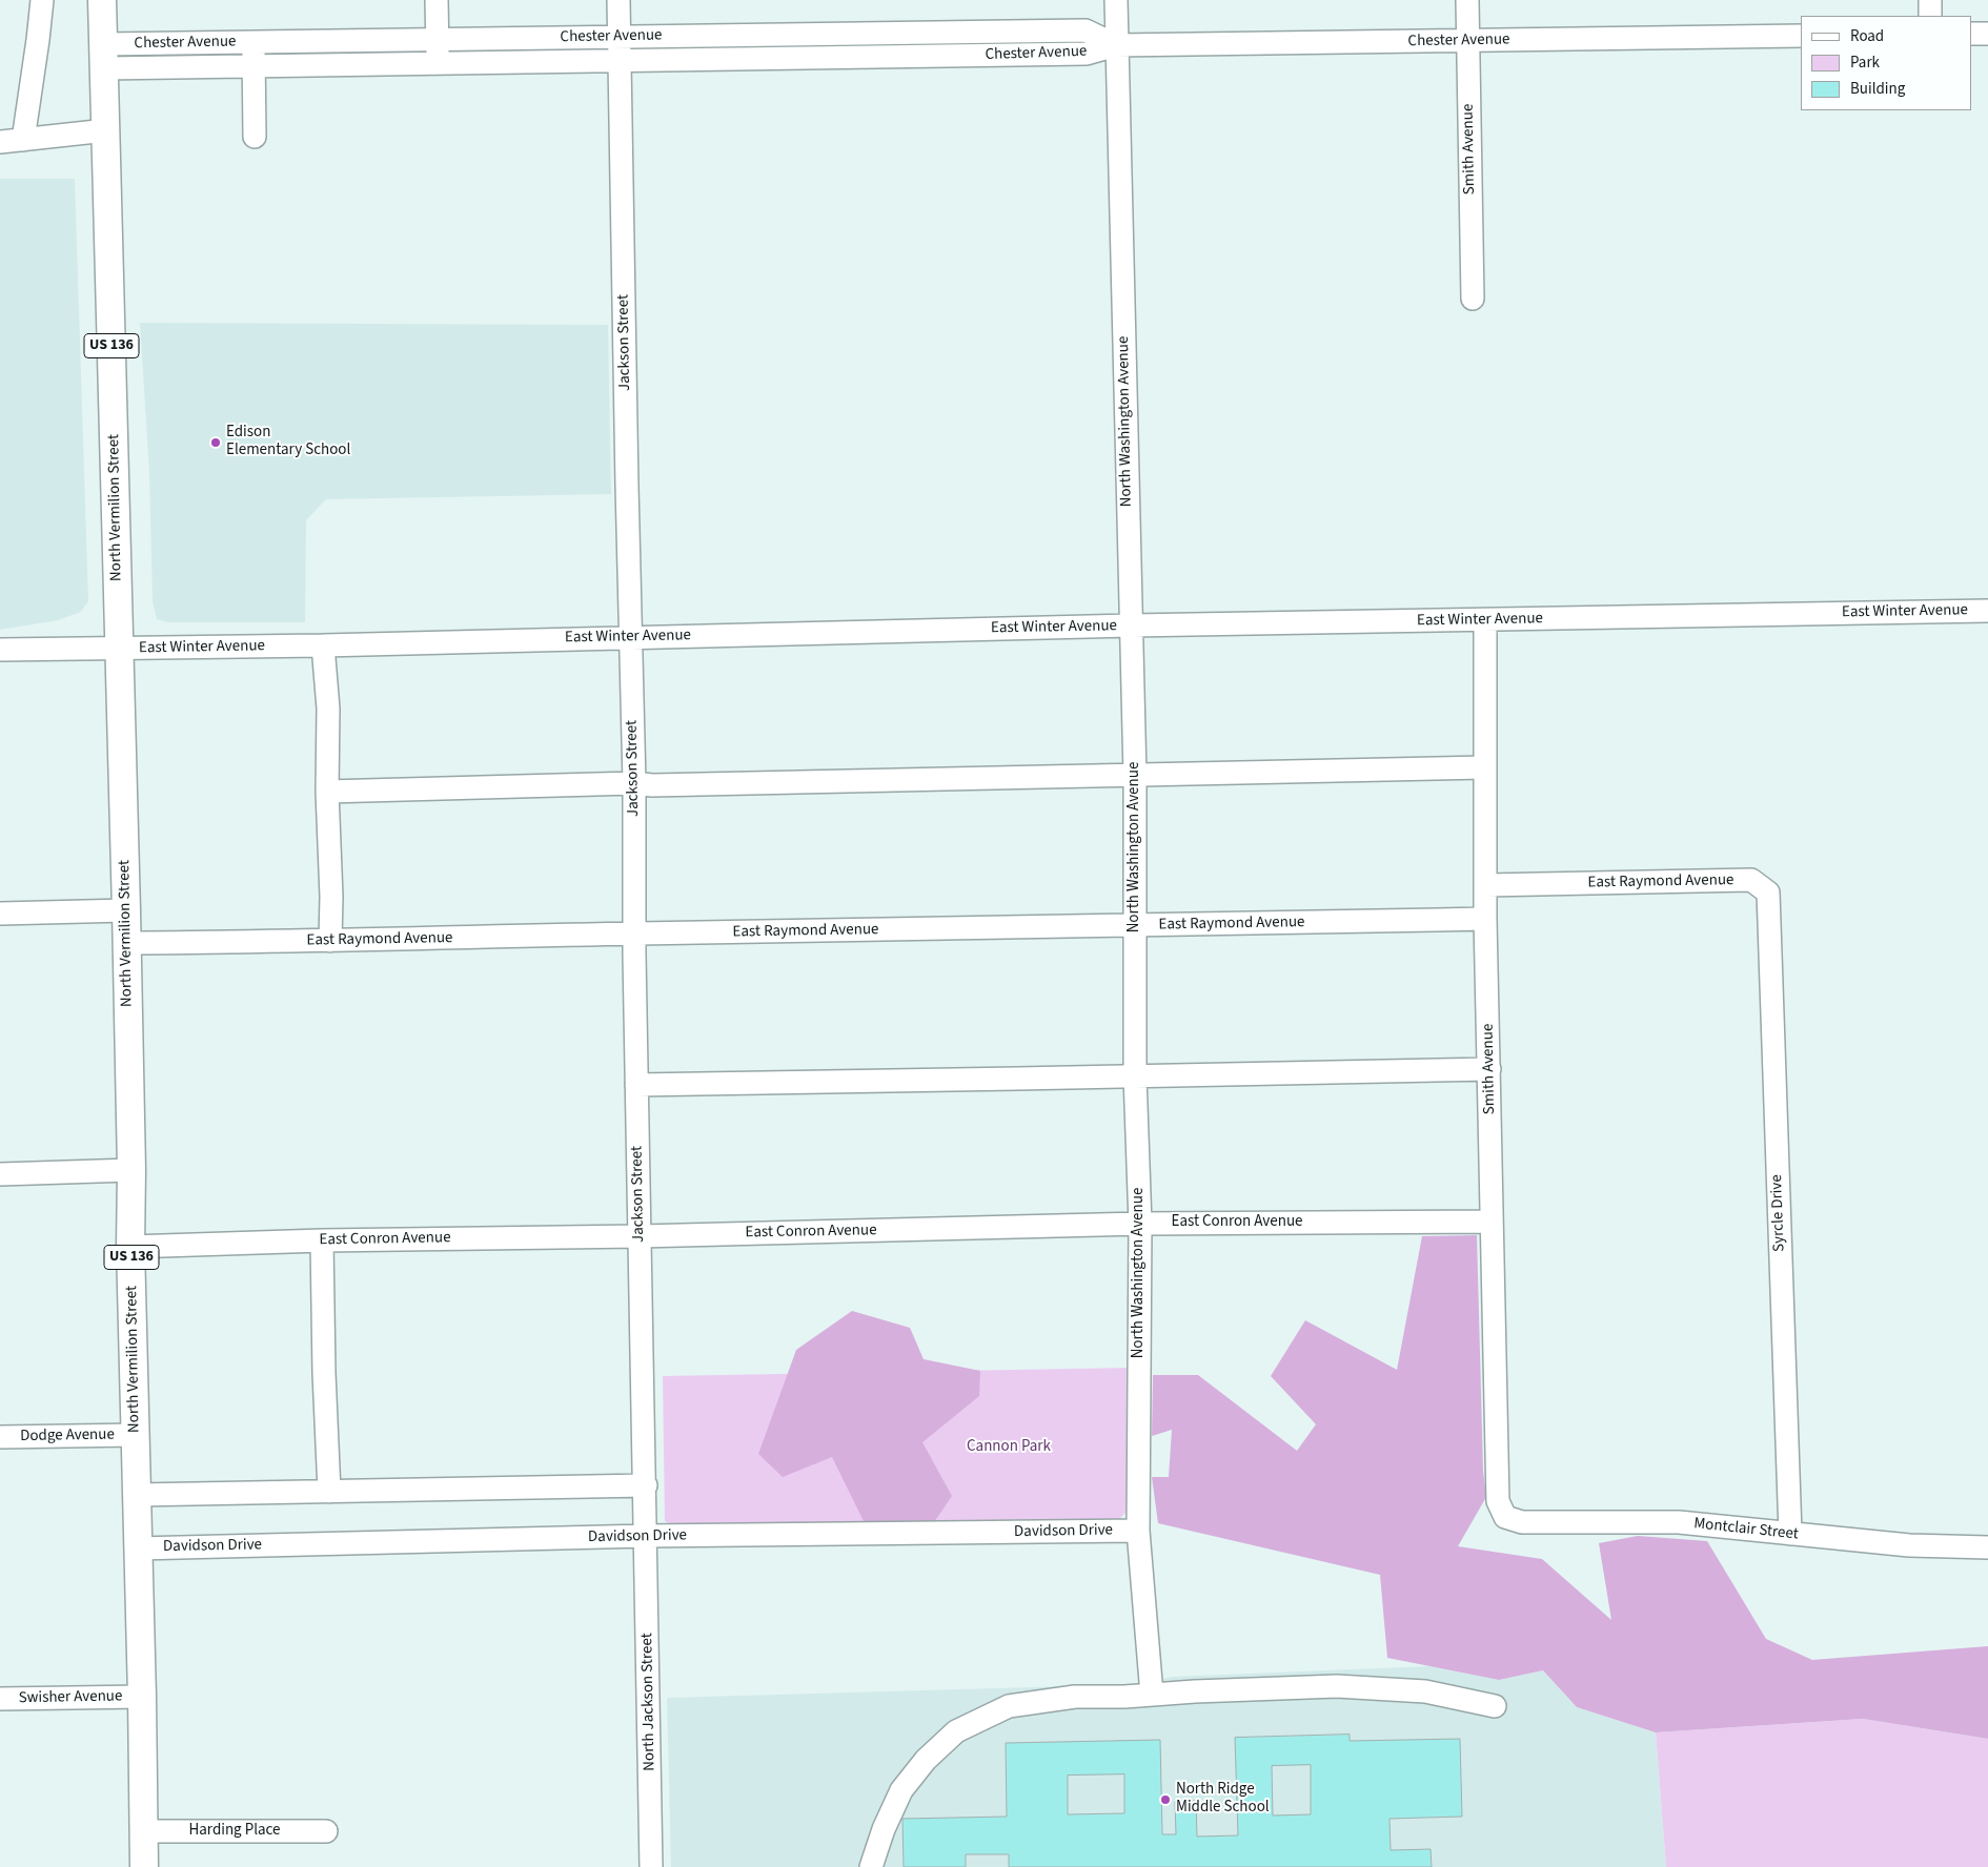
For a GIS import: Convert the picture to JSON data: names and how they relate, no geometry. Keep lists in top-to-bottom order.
{
  "streets": {
    "main road": ["US 136", "North Vermilion Street"],
    "street": [
      "Chester Avenue",
      "Smith Avenue",
      "Jackson Street",
      "North Washington Avenue",
      "East Winter Avenue",
      "East Raymond Avenue",
      "Syrcle Drive",
      "East Conron Avenue",
      "Dodge Avenue",
      "Montclair Street",
      "Davidson Drive",
      "Swisher Avenue",
      "North Jackson Street",
      "Harding Place"
    ]
  },
  "crossings": [
    ["Chester Avenue", "Smith Avenue"],
    ["Chester Avenue", "Jackson Street"],
    ["Chester Avenue", "North Washington Avenue"],
    ["Chester Avenue", "North Vermilion Street"],
    ["Smith Avenue", "East Winter Avenue"],
    ["Smith Avenue", "East Raymond Avenue"],
    ["Smith Avenue", "East Conron Avenue"],
    ["Smith Avenue", "Montclair Street"],
    ["Jackson Street", "East Winter Avenue"],
    ["Jackson Street", "East Raymond Avenue"],
    ["Jackson Street", "East Conron Avenue"],
    ["Jackson Street", "Davidson Drive"],
    ["Jackson Street", "North Jackson Street"],
    ["North Washington Avenue", "East Winter Avenue"],
    ["North Washington Avenue", "East Raymond Avenue"],
    ["North Washington Avenue", "East Conron Avenue"],
    ["North Washington Avenue", "Davidson Drive"],
    ["North Vermilion Street", "East Winter Avenue"],
    ["North Vermilion Street", "East Raymond Avenue"],
    ["North Vermilion Street", "East Conron Avenue"],
    ["North Vermilion Street", "Dodge Avenue"],
    ["North Vermilion Street", "Davidson Drive"],
    ["North Vermilion Street", "Swisher Avenue"],
    ["North Vermilion Street", "Harding Place"],
    ["East Raymond Avenue", "Syrcle Drive"],
    ["Syrcle Drive", "Montclair Street"],
    ["Davidson Drive", "North Jackson Street"]
  ],
  "parks": ["Cannon Park"],
  "places": ["Edison Elementary School", "North Ridge Middle School"],
  "legend": ["Road", "Park", "Building"]
}
